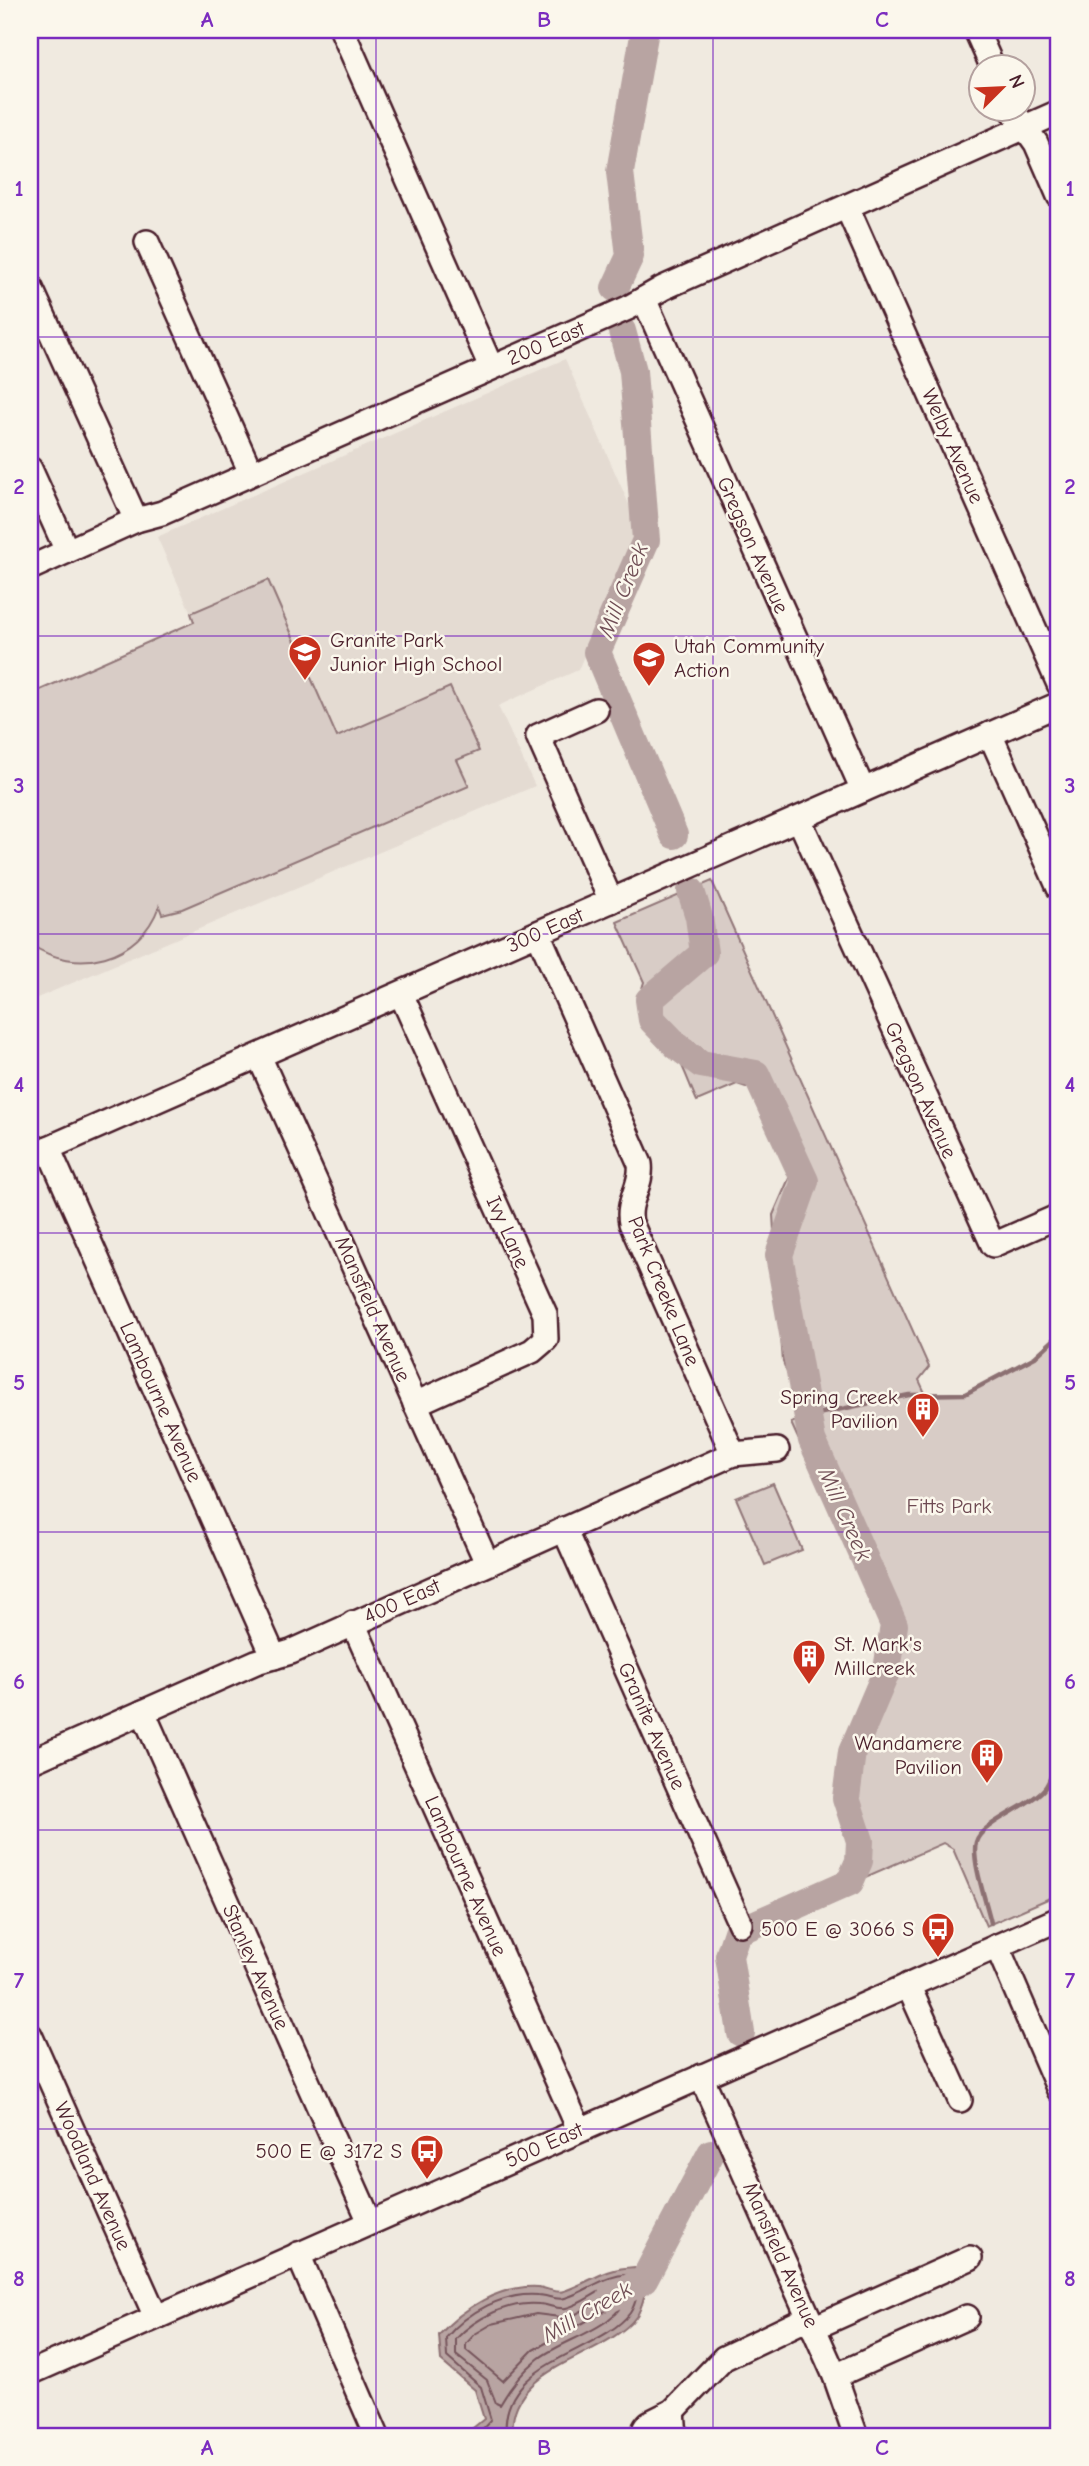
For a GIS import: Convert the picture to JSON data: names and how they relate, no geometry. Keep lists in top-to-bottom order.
{
  "streets": {
    "street": [
      "200 East",
      "Welby Avenue",
      "Gregson Avenue",
      "300 East",
      "Ivy Lane",
      "Park Creeke Lane",
      "Mansfield Avenue",
      "Lambourne Avenue",
      "400 East",
      "Granite Avenue",
      "Stanley Avenue",
      "500 East",
      "Woodland Avenue"
    ]
  },
  "crossings": [
    ["200 East", "Welby Avenue"],
    ["200 East", "Gregson Avenue"],
    ["Gregson Avenue", "300 East"],
    ["300 East", "Ivy Lane"],
    ["300 East", "Park Creeke Lane"],
    ["300 East", "Mansfield Avenue"],
    ["300 East", "Lambourne Avenue"],
    ["Ivy Lane", "Mansfield Avenue"],
    ["Park Creeke Lane", "400 East"],
    ["Mansfield Avenue", "400 East"],
    ["Mansfield Avenue", "500 East"],
    ["Lambourne Avenue", "400 East"],
    ["Lambourne Avenue", "500 East"],
    ["400 East", "Granite Avenue"],
    ["400 East", "Stanley Avenue"],
    ["Stanley Avenue", "500 East"],
    ["500 East", "Woodland Avenue"]
  ],
  "water": ["Mill Creek"],
  "parks": ["Fitts Park"],
  "places": {
    "school or university": ["Granite Park Junior High School", "Utah Community Action"],
    "building": ["Spring Creek Pavilion", "St. Mark's Millcreek", "Wandamere Pavilion"],
    "bus stop": ["500 E @ 3066 S", "500 E @ 3172 S"]
  },
  "north": "top right",
  "grid": {
    "columns": ["A", "B", "C"],
    "rows": [
      "1",
      "2",
      "3",
      "4",
      "5",
      "6",
      "7",
      "8"
    ]
  }
}
